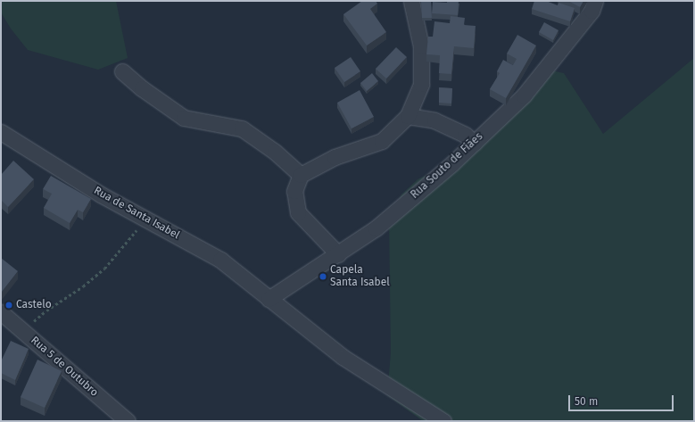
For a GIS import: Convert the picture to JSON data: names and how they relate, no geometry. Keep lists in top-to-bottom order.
{
  "streets": {
    "street": ["Rua Souto de Fiães", "Rua de Santa Isabel", "Rua 5 de Outubro"]
  },
  "crossings": [
    ["Rua Souto de Fiães", "Rua de Santa Isabel"]
  ],
  "places": ["Capela Santa Isabel", "Castelo"],
  "scale_bar": "50 m"
}
